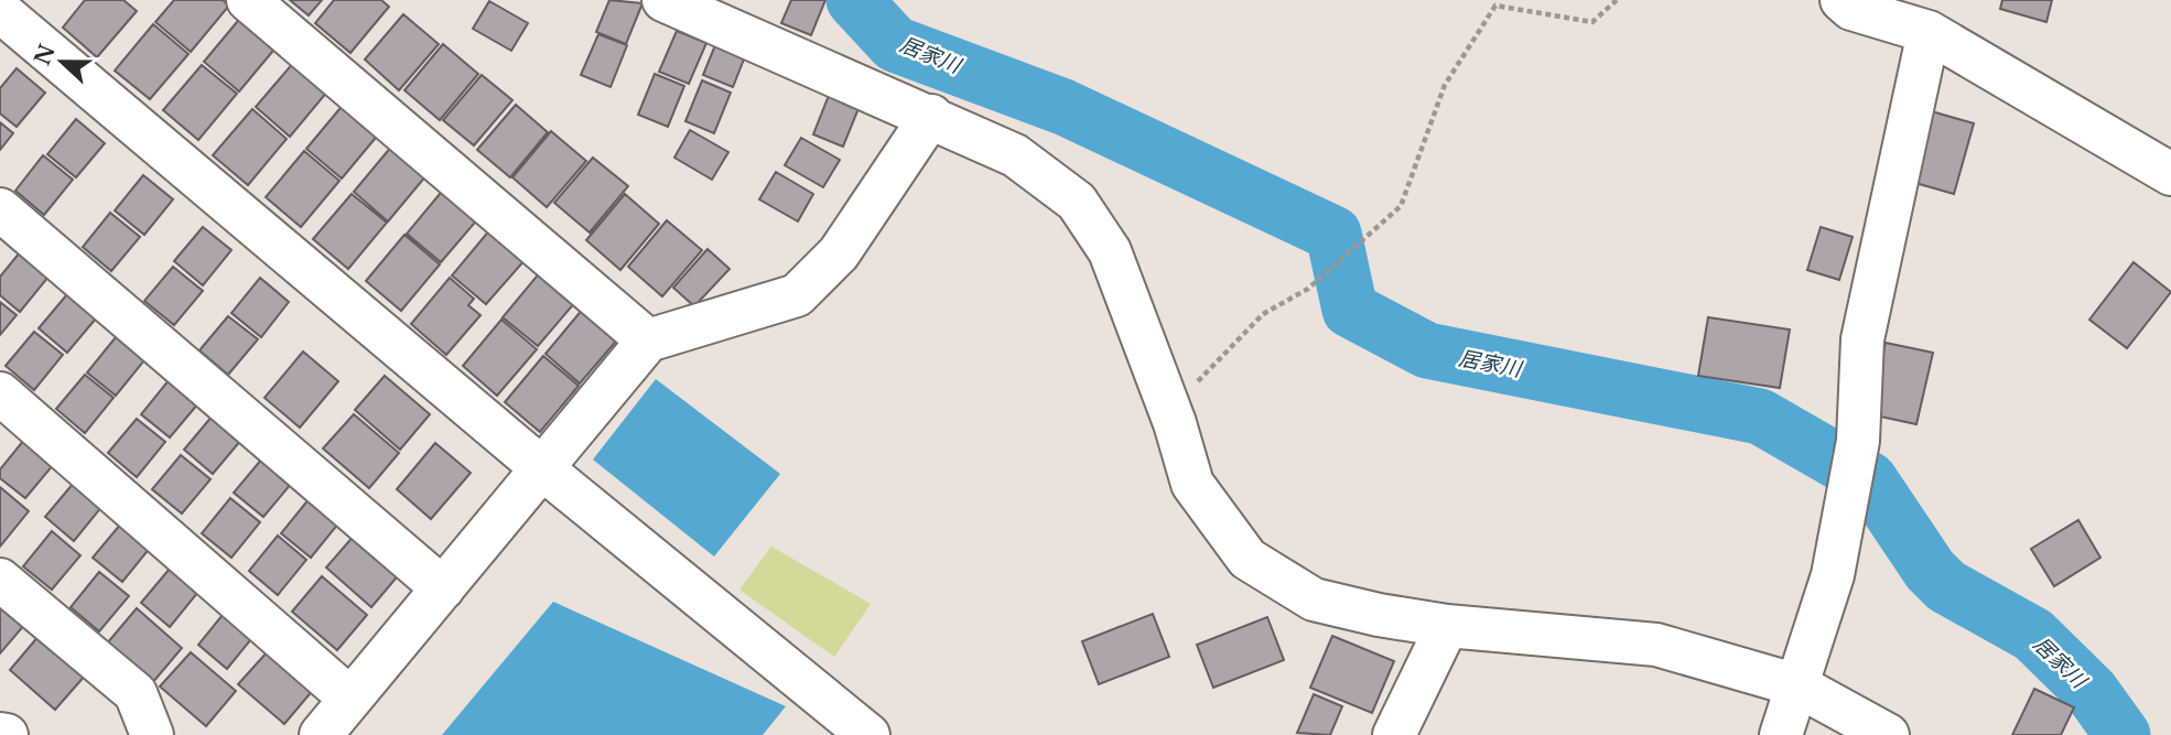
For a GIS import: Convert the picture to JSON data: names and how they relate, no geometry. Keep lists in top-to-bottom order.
{
  "water": ["居家川"],
  "north": "left"
}
